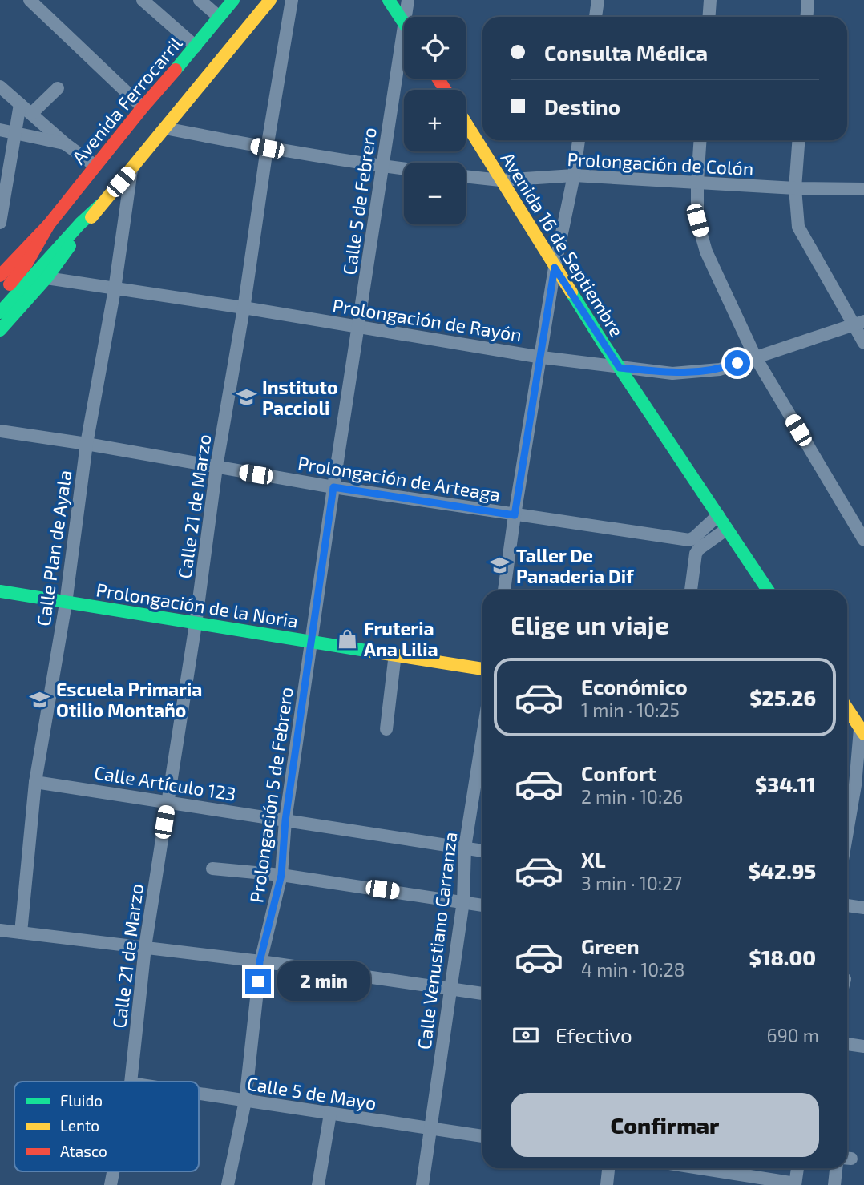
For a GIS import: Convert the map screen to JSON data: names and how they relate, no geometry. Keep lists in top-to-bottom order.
{
  "streets": {
    "main road": ["Avenida Ferrocarril", "Avenida 16 de Septiembre", "Prolongación de la Noria"],
    "street": [
      "Prolongación de Colón",
      "Calle 5 de Febrero",
      "Prolongación de Rayón",
      "Prolongación de Arteaga",
      "Calle 21 de Marzo",
      "Calle Plan de Ayala",
      "Calle Artículo 123",
      "Prolongación 5 de Febrero",
      "Calle Venustiano Carranza",
      "Calle 5 de Mayo"
    ]
  },
  "crossings": [
    ["Prolongación de Colón", "Avenida 16 de Septiembre"],
    ["Calle 5 de Febrero", "Prolongación de Rayón"],
    ["Calle 5 de Febrero", "Prolongación de Arteaga"],
    ["Calle 5 de Febrero", "Prolongación de la Noria"],
    ["Calle 5 de Febrero", "Prolongación 5 de Febrero"],
    ["Avenida 16 de Septiembre", "Prolongación de Rayón"],
    ["Avenida 16 de Septiembre", "Prolongación de Arteaga"],
    ["Prolongación de Rayón", "Calle 21 de Marzo"],
    ["Prolongación de Rayón", "Calle Plan de Ayala"],
    ["Prolongación de Arteaga", "Calle 21 de Marzo"],
    ["Prolongación de Arteaga", "Calle Plan de Ayala"],
    ["Calle 21 de Marzo", "Prolongación de la Noria"],
    ["Calle 21 de Marzo", "Calle Artículo 123"],
    ["Calle Plan de Ayala", "Prolongación de la Noria"],
    ["Calle Plan de Ayala", "Calle Artículo 123"],
    ["Prolongación de la Noria", "Prolongación 5 de Febrero"],
    ["Calle Artículo 123", "Prolongación 5 de Febrero"],
    ["Calle Artículo 123", "Calle Venustiano Carranza"],
    ["Prolongación 5 de Febrero", "Calle 5 de Mayo"],
    ["Calle Venustiano Carranza", "Calle 5 de Mayo"]
  ],
  "places": {
    "school or university": ["Instituto Paccioli", "Taller De Panaderia Dif", "Escuela Primaria Otilio Montaño"],
    "shop": ["Fruteria Ana Lilia"]
  },
  "legend": ["Fluido", "Lento", "Atasco"],
  "page": {
    "map_buttons": ["+", "−"],
    "banner": ["Consulta Médica", "Destino"],
    "heading": "Elige un viaje",
    "list": [
      {
        "name": "Económico",
        "note": "1 min · 10:25",
        "value": "$25.26"
      },
      {
        "name": "Confort",
        "note": "2 min · 10:26",
        "value": "$34.11"
      },
      {
        "name": "XL",
        "note": "3 min · 10:27",
        "value": "$42.95"
      },
      {
        "name": "Green",
        "note": "4 min · 10:28",
        "value": "$18.00"
      }
    ],
    "bubble": "2 min",
    "pay": ["Efectivo", "690 m"],
    "buttons": "Confirmar"
  }
}
